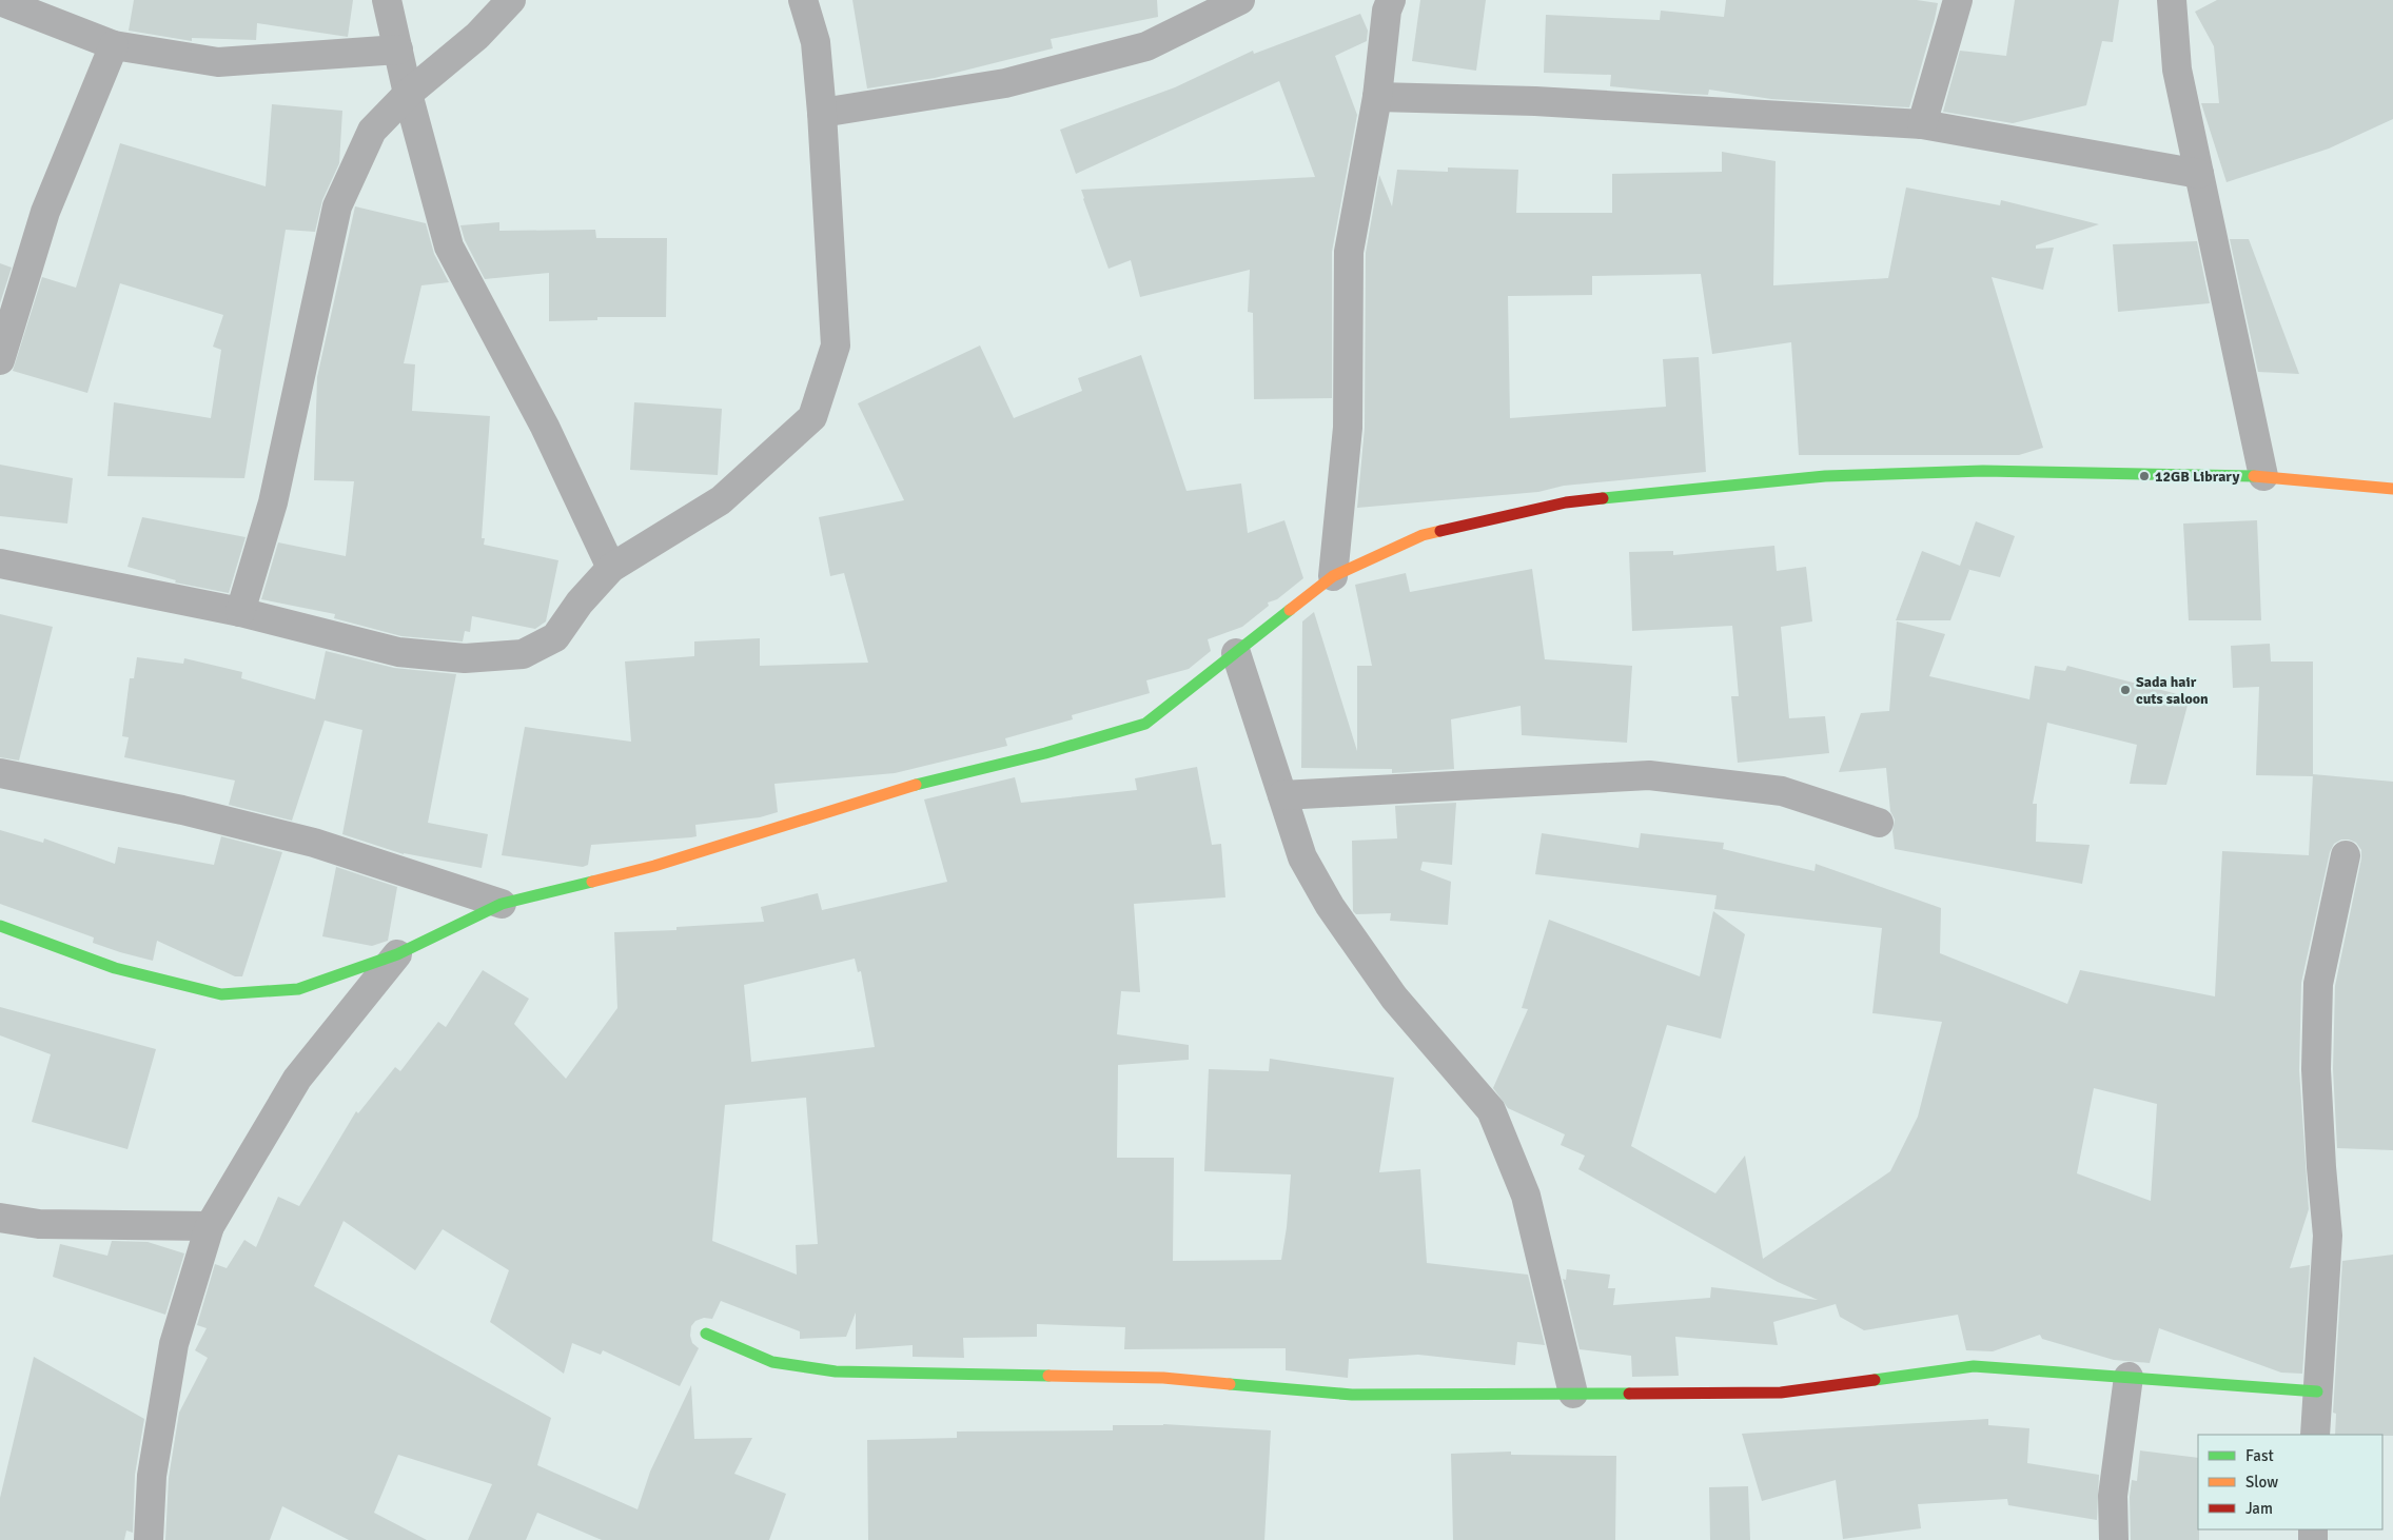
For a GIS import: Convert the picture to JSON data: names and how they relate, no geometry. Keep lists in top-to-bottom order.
{
  "places": ["12GB Library", "Sada hair cuts saloon"],
  "legend": ["Fast", "Slow", "Jam"]
}
